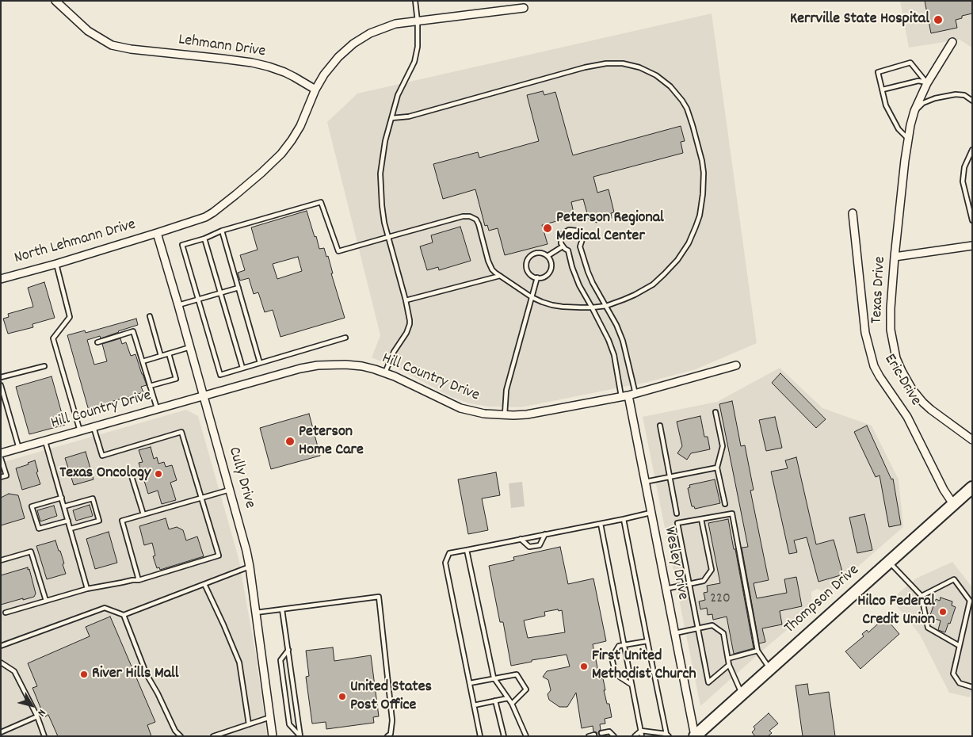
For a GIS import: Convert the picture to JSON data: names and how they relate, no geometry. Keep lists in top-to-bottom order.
{
  "streets": {
    "main road": ["Thompson Drive"],
    "street": [
      "Lehmann Drive",
      "North Lehmann Drive",
      "Texas Drive",
      "Hill Country Drive",
      "Eric Drive",
      "Cully Drive",
      "Wesley Drive"
    ]
  },
  "crossings": [
    ["North Lehmann Drive", "Cully Drive"],
    ["Hill Country Drive", "Cully Drive"],
    ["Hill Country Drive", "Wesley Drive"],
    ["Eric Drive", "Thompson Drive"],
    ["Wesley Drive", "Thompson Drive"]
  ],
  "places": [
    "Kerrville State Hospital",
    "Peterson Regional Medical Center",
    "Peterson Home Care",
    "Texas Oncology",
    "Hilco Federal Credit Union",
    "First United Methodist Church",
    "River Hills Mall",
    "United States Post Office"
  ],
  "house_numbers": ["220"],
  "north": "bottom right"
}
